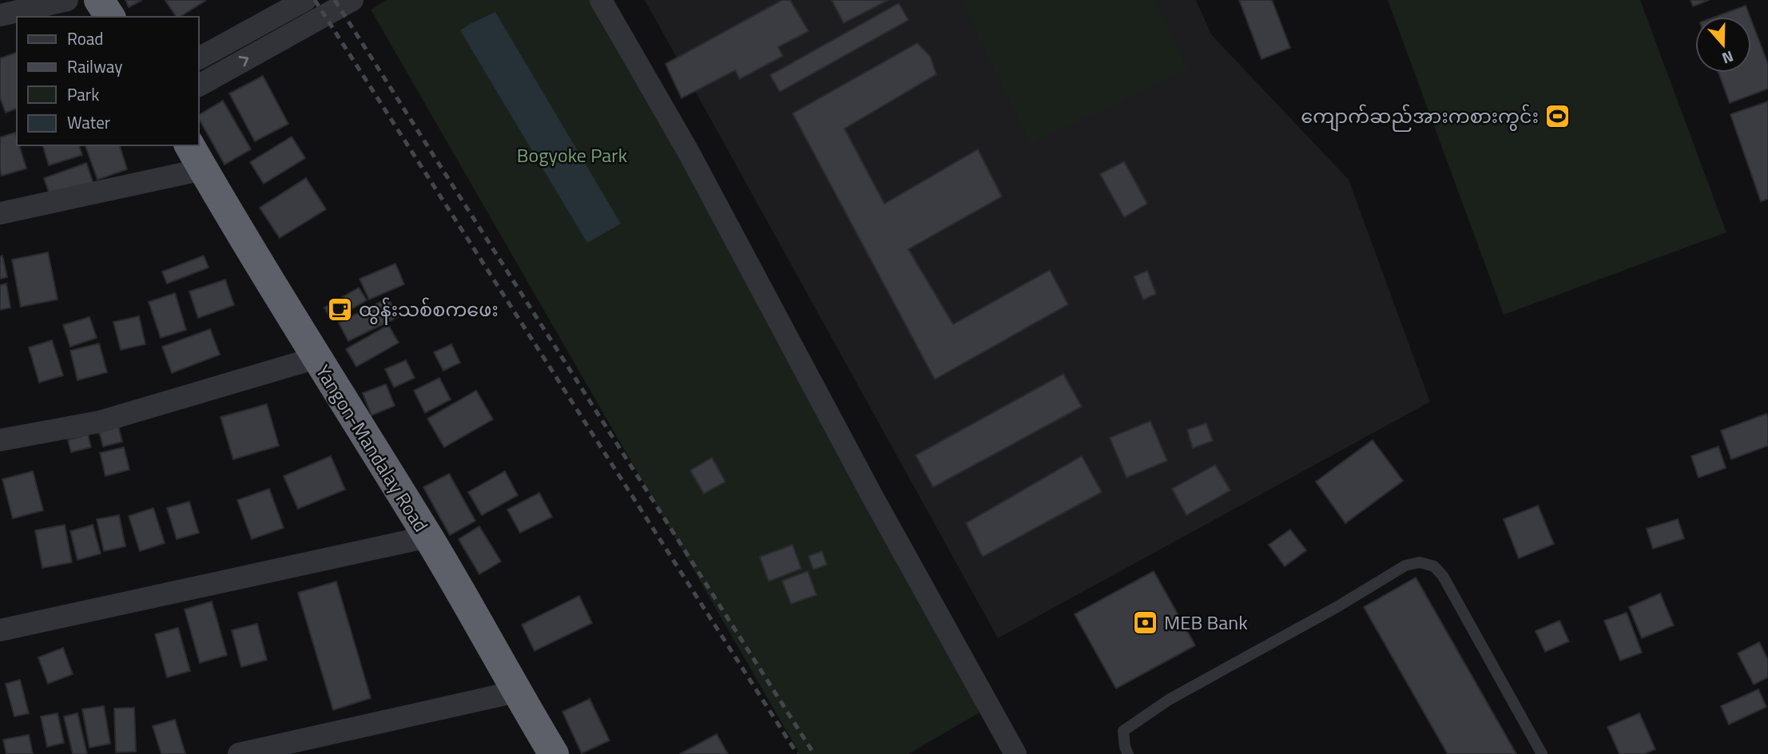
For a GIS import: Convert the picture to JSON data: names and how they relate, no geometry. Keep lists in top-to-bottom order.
{
  "streets": {
    "highway": ["Yangon-Mandalay Road"]
  },
  "parks": ["Bogyoke Park"],
  "places": {
    "sports": ["ကျောက်ဆည်အားကစားကွင်း"],
    "cafe": ["ထွန်းသစ်စကဖေး"],
    "bank": ["MEB Bank"]
  },
  "legend": [
    "Road",
    "Railway",
    "Park",
    "Water"
  ],
  "north": "bottom"
}
